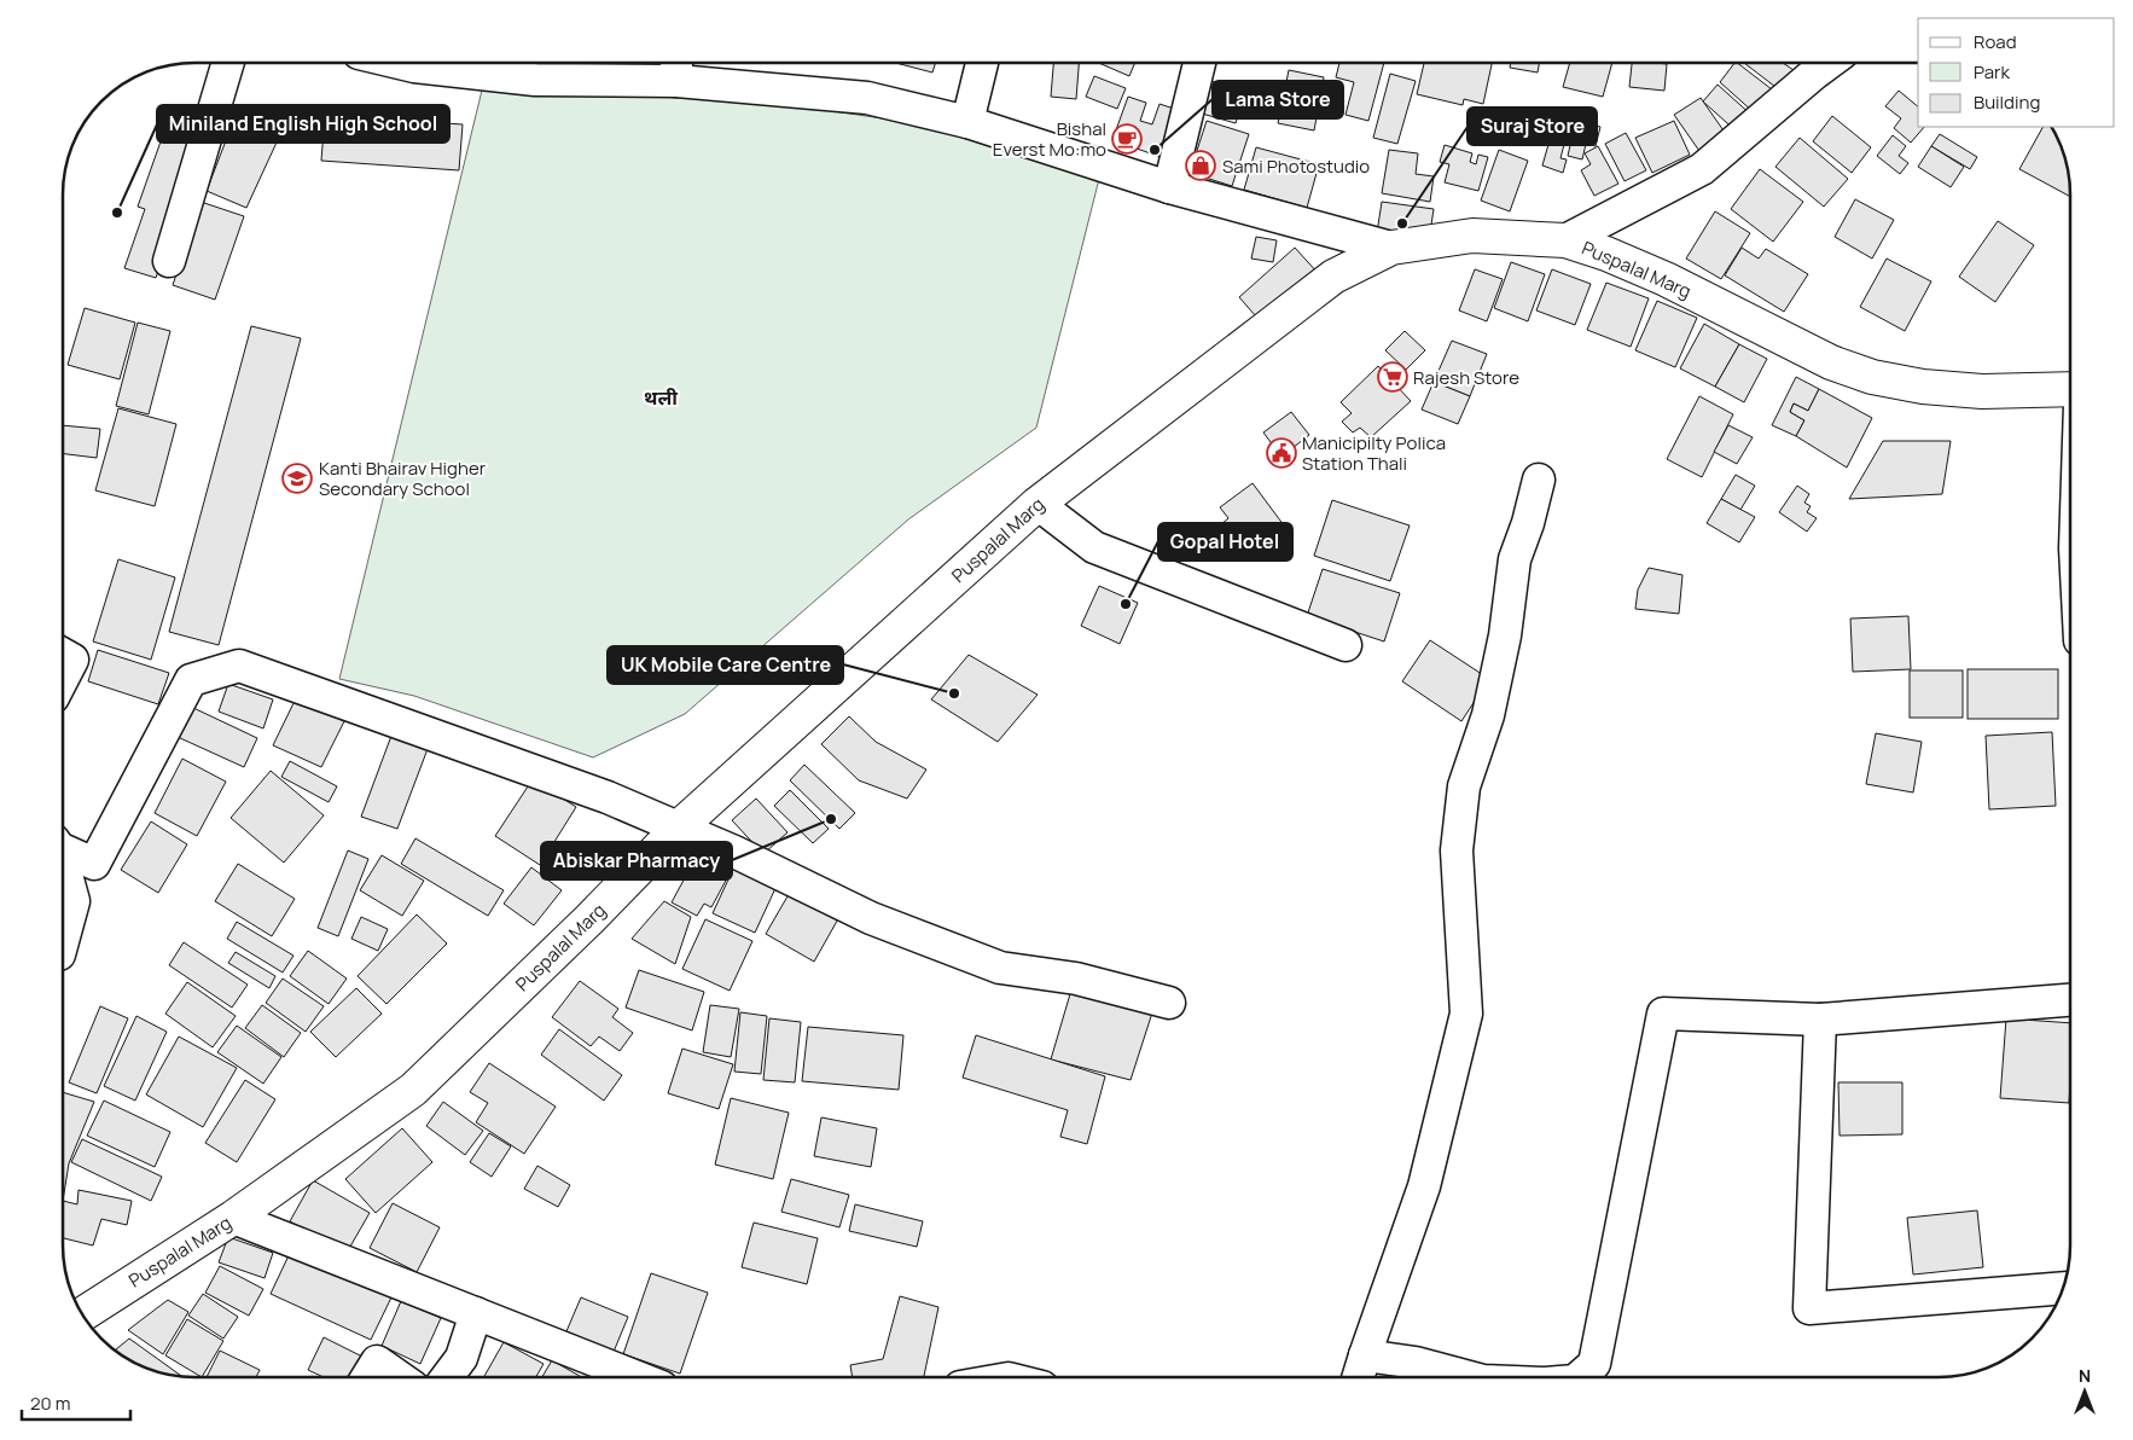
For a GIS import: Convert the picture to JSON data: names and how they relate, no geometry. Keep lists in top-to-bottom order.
{
  "streets": {
    "main road": ["Puspalal Marg"]
  },
  "districts": ["थली"],
  "places": {
    "cafe": ["Bishal Everst Mo:mo"],
    "other": [
      "Lama Store",
      "Miniland English High School",
      "Suraj Store",
      "Gopal Hotel",
      "UK Mobile Care Centre",
      "Abiskar Pharmacy"
    ],
    "shop": ["Sami Photostudio"],
    "supermarket": ["Rajesh Store"],
    "public building": ["Manicipilty Polica Station Thali"],
    "school or university": ["Kanti Bhairav Higher Secondary School"]
  },
  "legend": ["Road", "Park", "Building"],
  "scale_bar": "20 m",
  "north": "top"
}
